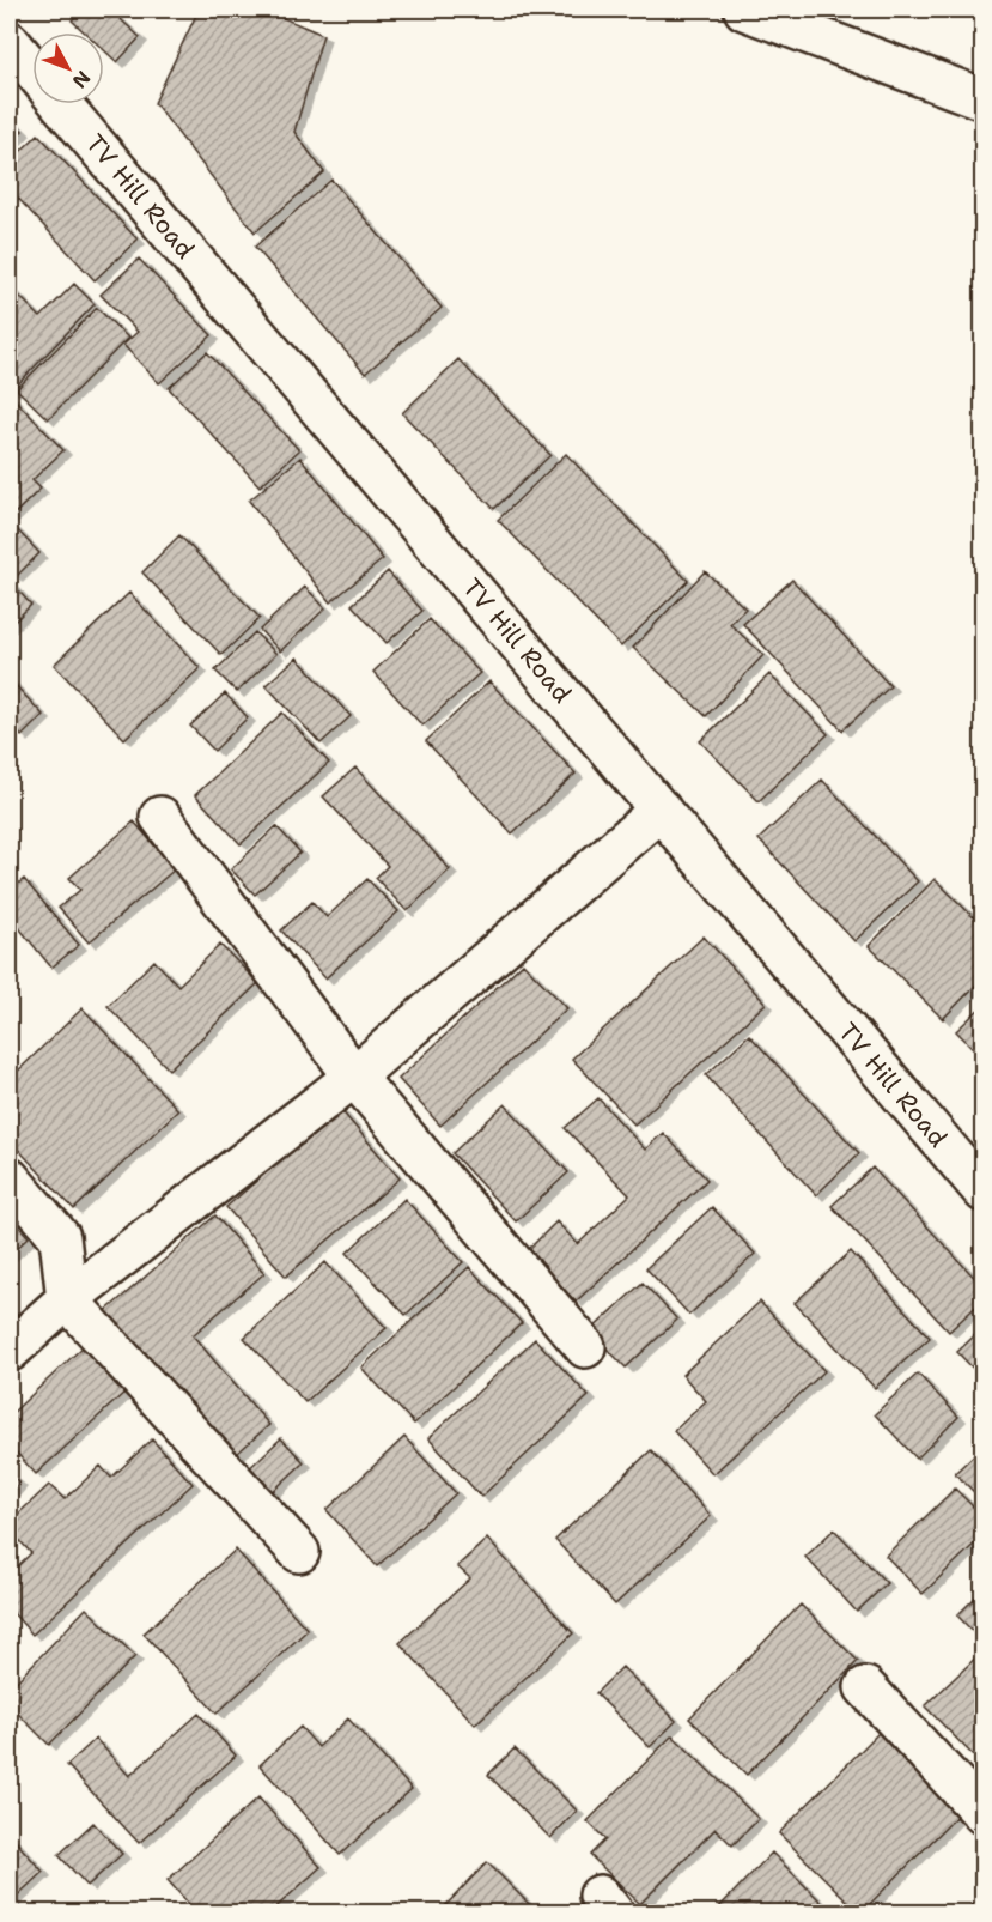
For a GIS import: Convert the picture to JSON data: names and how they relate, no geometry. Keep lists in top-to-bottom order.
{
  "streets": {
    "street": ["TV Hill Road"]
  },
  "north": "bottom right"
}
